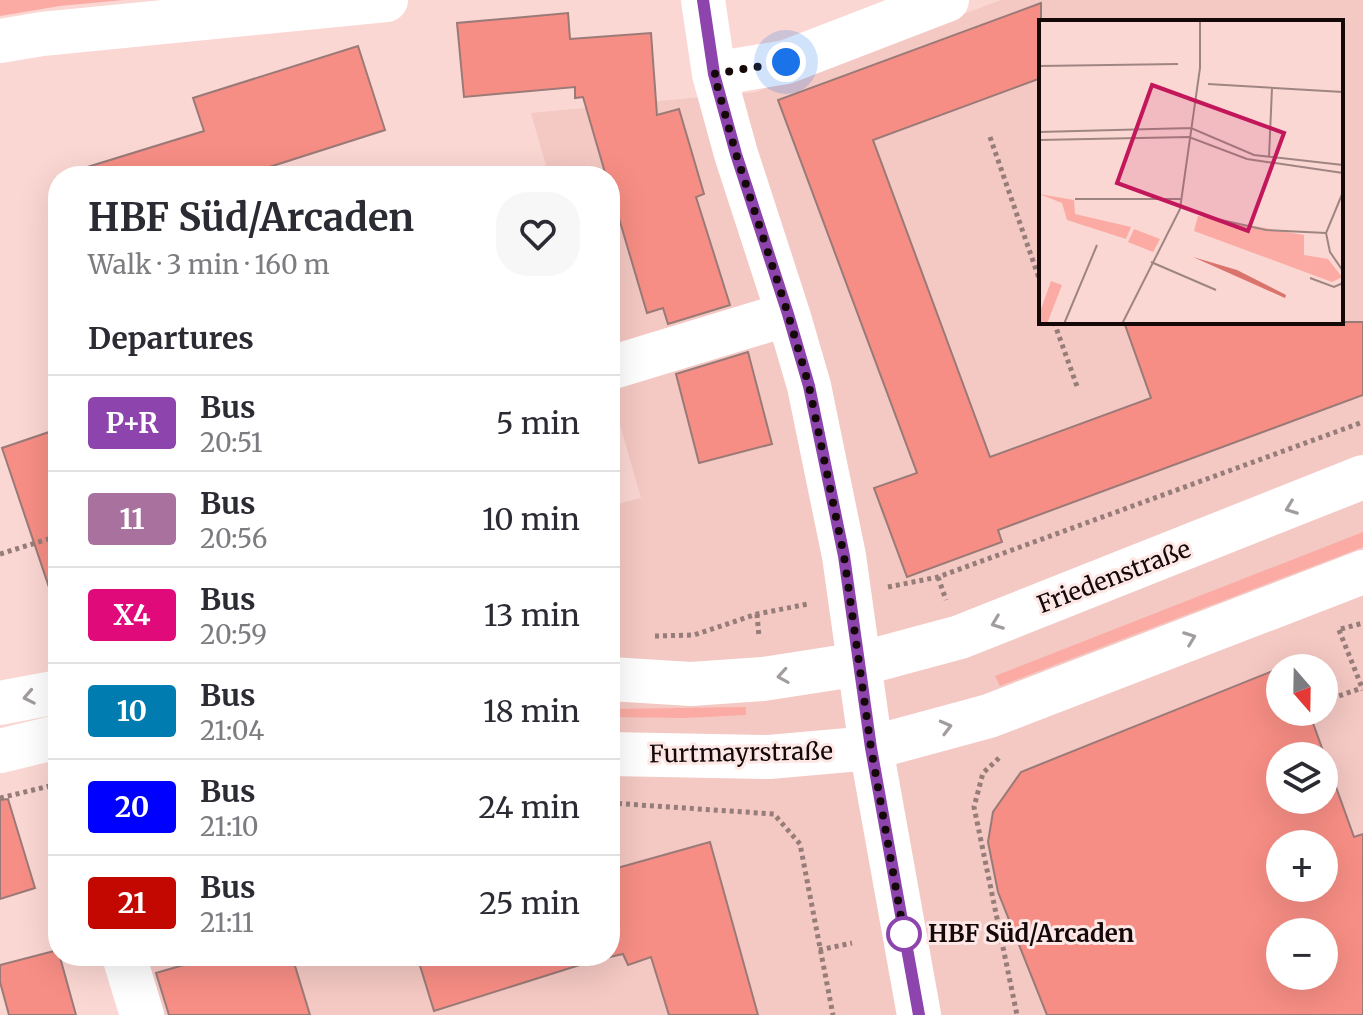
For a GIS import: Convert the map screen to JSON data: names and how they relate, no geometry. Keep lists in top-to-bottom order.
{
  "streets": {
    "street": ["Friedenstraße", "Furtmayrstraße"]
  },
  "places": ["HBF Süd/Arcaden"],
  "lines": ["bus line P+R"],
  "north": "bottom",
  "page": {
    "heading": [
      ["HBF Süd/Arcaden", "Walk · 3 min · 160 m"],
      "Departures"
    ],
    "list": [
      {
        "mark": "P+R",
        "name": "Bus",
        "note": "20:51",
        "value": "5 min"
      },
      {
        "mark": "11",
        "name": "Bus",
        "note": "20:56",
        "value": "10 min"
      },
      {
        "mark": "X4",
        "name": "Bus",
        "note": "20:59",
        "value": "13 min"
      },
      {
        "mark": "10",
        "name": "Bus",
        "note": "21:04",
        "value": "18 min"
      },
      {
        "mark": "20",
        "name": "Bus",
        "note": "21:10",
        "value": "24 min"
      },
      {
        "mark": "21",
        "name": "Bus",
        "note": "21:11",
        "value": "25 min"
      }
    ],
    "map_buttons": ["+", "−"]
  }
}
